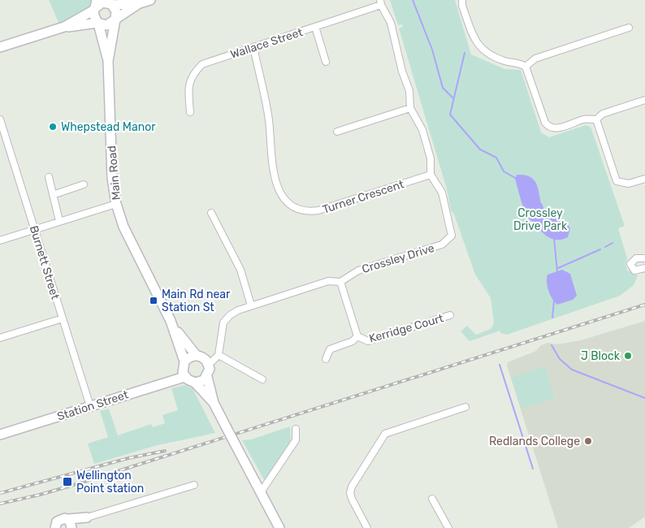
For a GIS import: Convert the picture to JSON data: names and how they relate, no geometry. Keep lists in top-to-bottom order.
{
  "streets": {
    "main road": ["Main Road", "Station Street"],
    "street": [
      "Wallace Street",
      "Turner Crescent",
      "Crossley Drive",
      "Burnett Street",
      "Kerridge Court"
    ]
  },
  "crossings": [
    ["Wallace Street", "Turner Crescent"],
    ["Wallace Street", "Crossley Drive"],
    ["Main Road", "Station Street"],
    ["Turner Crescent", "Crossley Drive"],
    ["Burnett Street", "Station Street"]
  ],
  "parks": ["Crossley Drive Park"],
  "places": {
    "other": ["Whepstead Manor", "J Block", "Redlands College"],
    "transit": ["Main Rd near Station St", "Wellington Point station"]
  }
}
